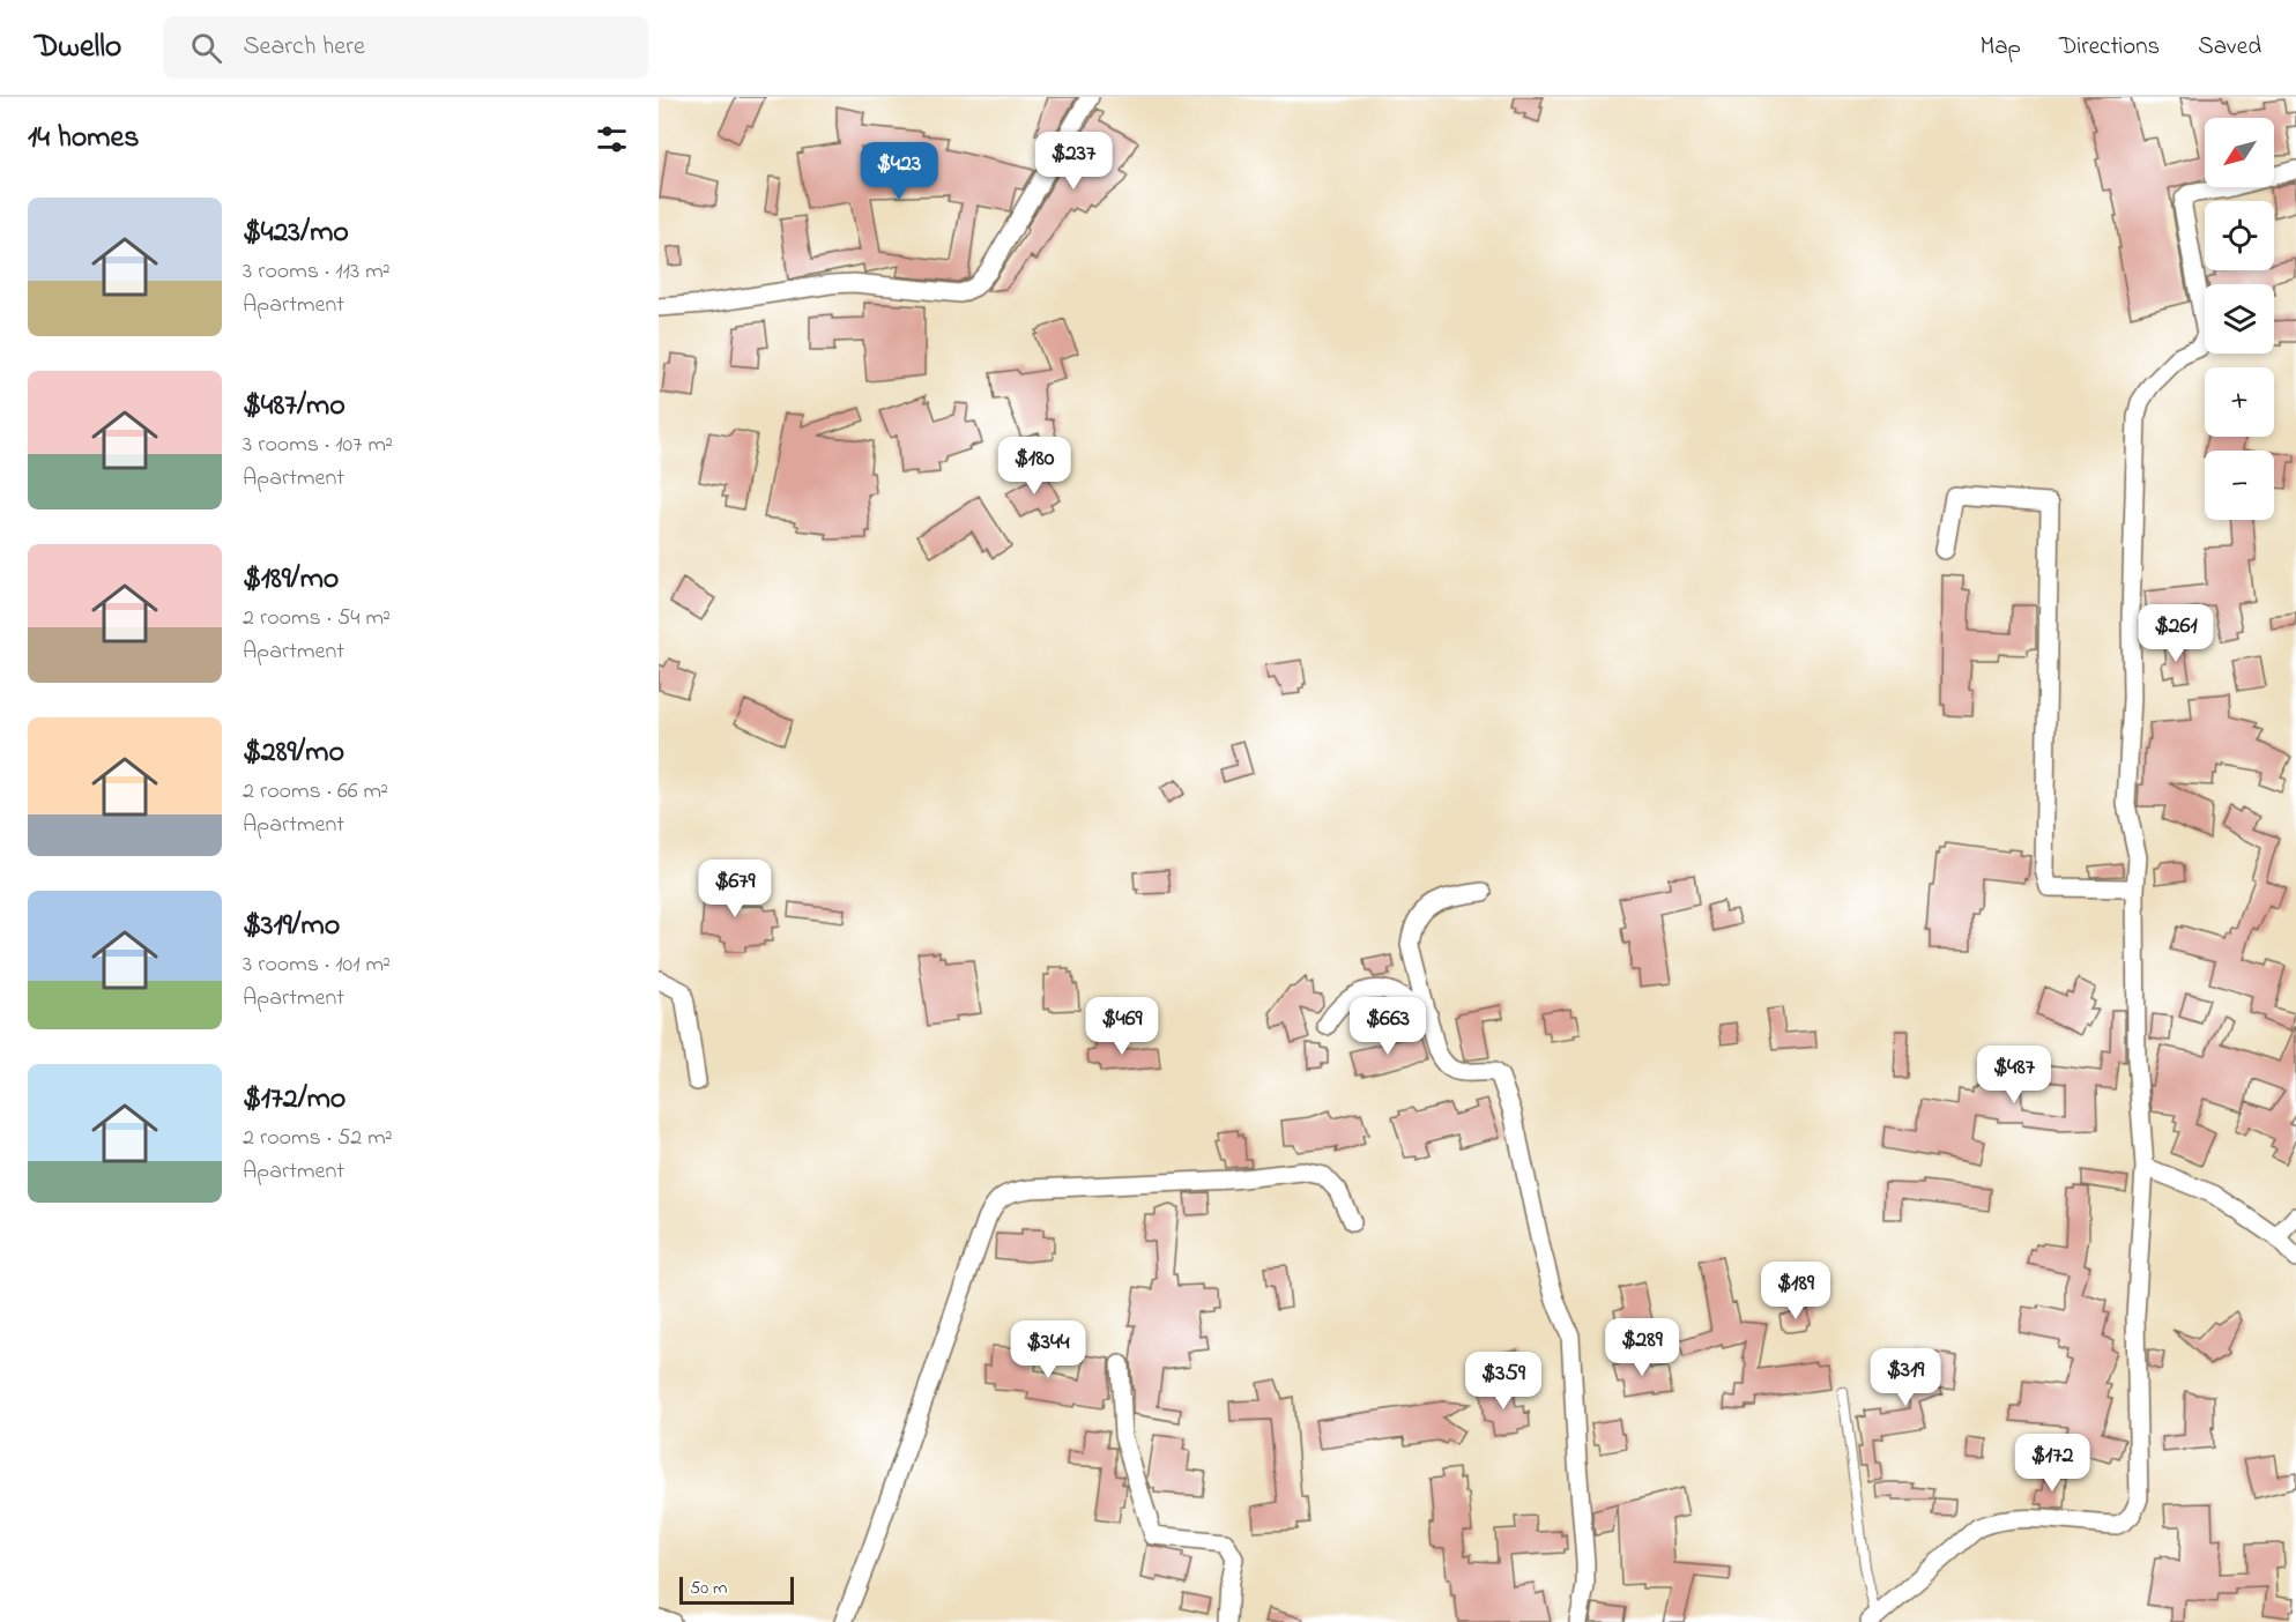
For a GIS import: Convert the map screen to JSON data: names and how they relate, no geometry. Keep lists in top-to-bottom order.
{
  "scale_bar": "50 m",
  "north": "bottom left",
  "page": {
    "header": "Dwello",
    "search": "Search here",
    "nav": ["Map", "Directions", "Saved"],
    "heading": "14 homes",
    "map_buttons": ["+", "−"],
    "price": [
      "$237",
      "$423",
      "$180",
      "$261",
      "$679",
      "$469",
      "$663",
      "$487",
      "$189",
      "$289",
      "$344",
      "$319",
      "$359",
      "$172"
    ],
    "list": [
      {
        "name": "$423/mo",
        "note": "3 rooms · 113 m² · Apartment"
      },
      {
        "name": "$487/mo",
        "note": "3 rooms · 107 m² · Apartment"
      },
      {
        "name": "$189/mo",
        "note": "2 rooms · 54 m² · Apartment"
      },
      {
        "name": "$289/mo",
        "note": "2 rooms · 66 m² · Apartment"
      },
      {
        "name": "$319/mo",
        "note": "3 rooms · 101 m² · Apartment"
      },
      {
        "name": "$172/mo",
        "note": "2 rooms · 52 m² · Apartment"
      }
    ],
    "scale": "50 m"
  }
}
